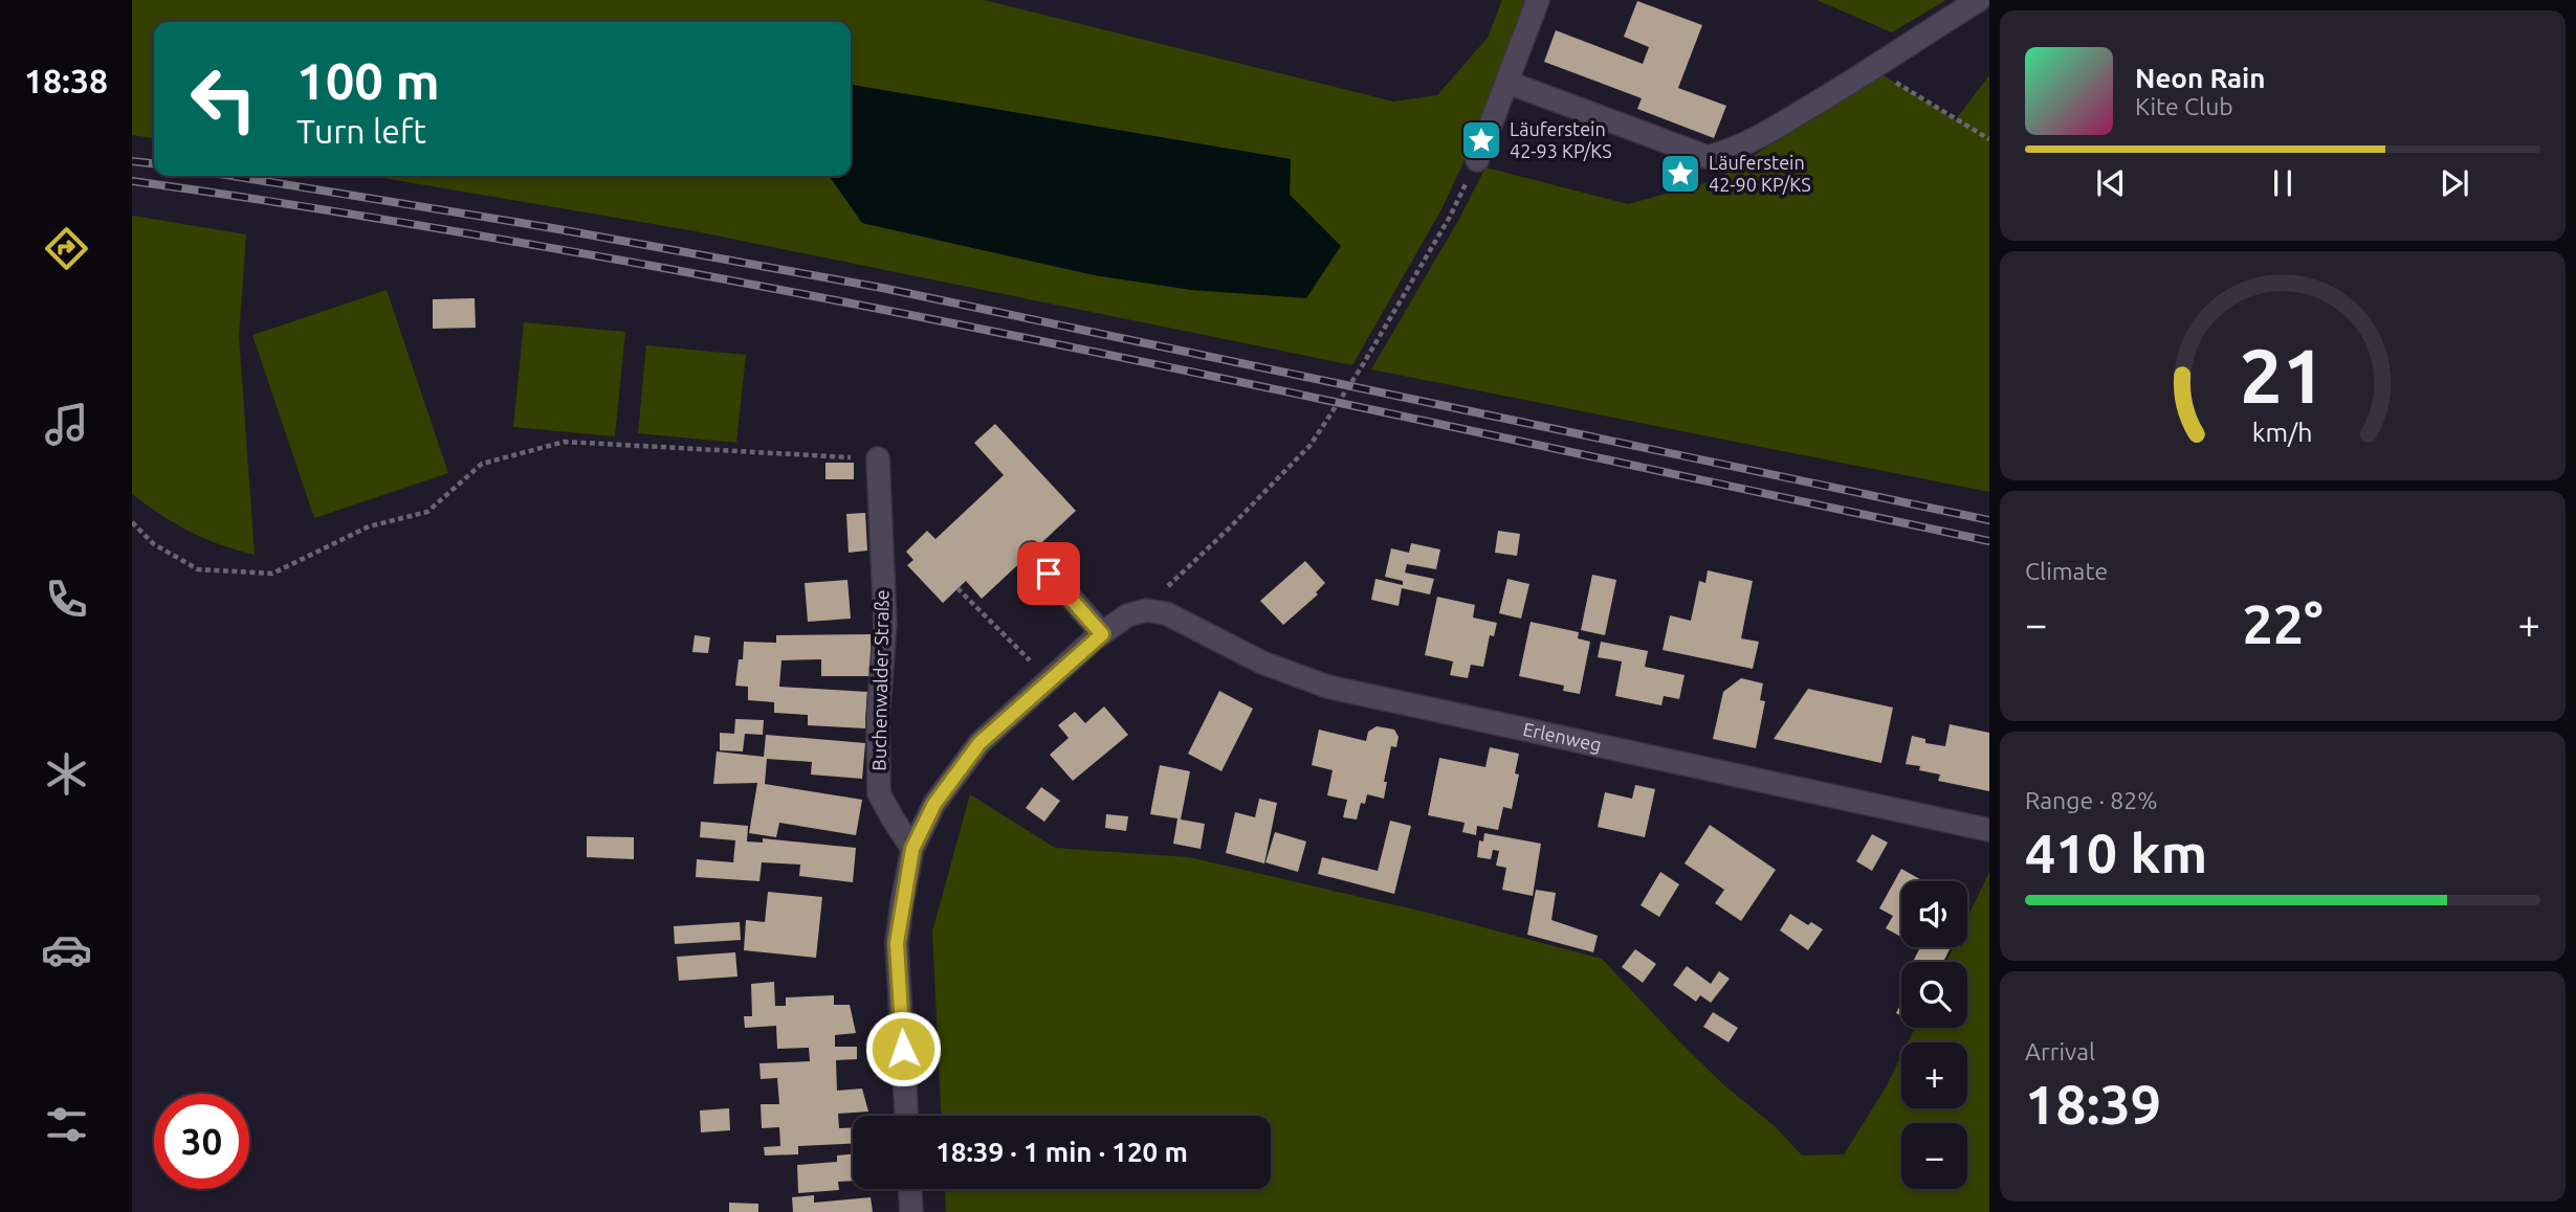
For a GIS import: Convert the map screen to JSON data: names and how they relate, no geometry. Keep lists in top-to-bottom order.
{
  "streets": {
    "street": ["Buchenwalder Straße", "Erlenweg"]
  },
  "places": {
    "place": ["Läuferstein 42-93 KP/KS", "Läuferstein 42-90 KP/KS"]
  },
  "page": {
    "tabs": "18:38",
    "turn": ["100 m", "Turn left"],
    "song": ["Neon Rain", "Kite Club"],
    "tile": [
      "Climate",
      ["Range · 82%", "410 km"],
      ["Arrival", "18:39"]
    ],
    "heat": ["−", "22°", "+"],
    "map_buttons": ["+", "−"],
    "limit": "30",
    "trip": "18:39 · 1 min · 120 m",
    "gauge": ["21", "km/h"]
  }
}
